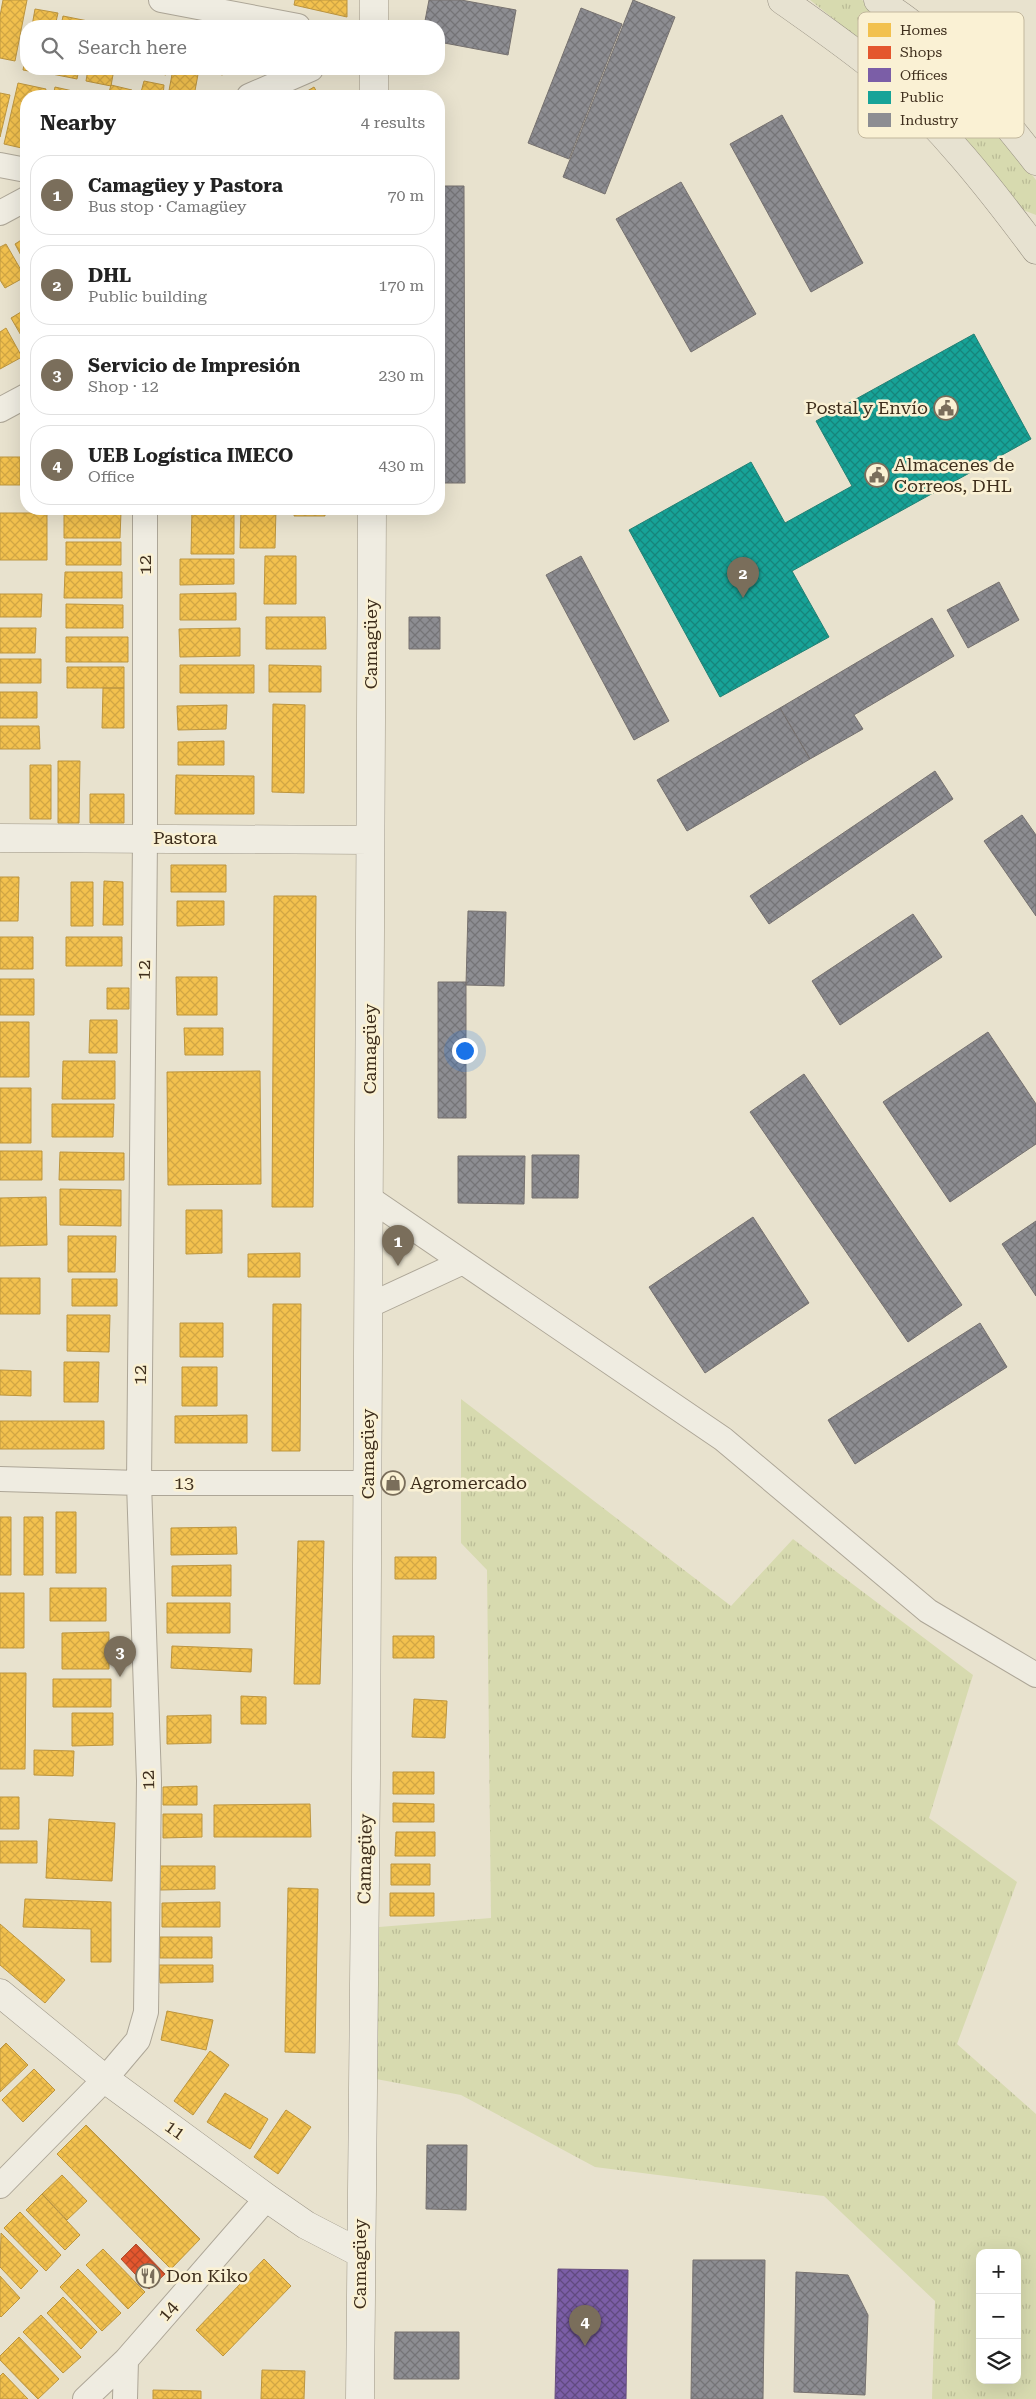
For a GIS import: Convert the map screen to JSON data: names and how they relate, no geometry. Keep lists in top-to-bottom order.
{
  "streets": {
    "main road": ["Camagüey", "Pastora", "11"],
    "street": ["12", "13", "14"]
  },
  "crossings": [
    ["12", "Pastora"],
    ["12", "13"],
    ["12", "11"],
    ["Camagüey", "Pastora"],
    ["Camagüey", "13"],
    ["Camagüey", "11"],
    ["11", "14"]
  ],
  "places": {
    "public building": ["Postal y Envío", "Almacenes de Correos, DHL"],
    "shop": ["Agromercado"],
    "restaurant": ["Don Kiko"]
  },
  "legend": [
    "Homes",
    "Shops",
    "Offices",
    "Public",
    "Industry"
  ],
  "page": {
    "search": "Search here",
    "heading": ["Nearby", "4 results"],
    "list": [
      {
        "mark": "1",
        "name": "Camagüey y Pastora",
        "note": "Bus stop · Camagüey",
        "value": "70 m"
      },
      {
        "mark": "2",
        "name": "DHL",
        "note": "Public building",
        "value": "170 m"
      },
      {
        "mark": "3",
        "name": "Servicio de Impresión",
        "note": "Shop · 12",
        "value": "230 m"
      },
      {
        "mark": "4",
        "name": "UEB Logística IMECO",
        "note": "Office",
        "value": "430 m"
      }
    ],
    "pins": [
      "2",
      "1",
      "3",
      "4"
    ],
    "map_buttons": ["+", "−"]
  }
}
